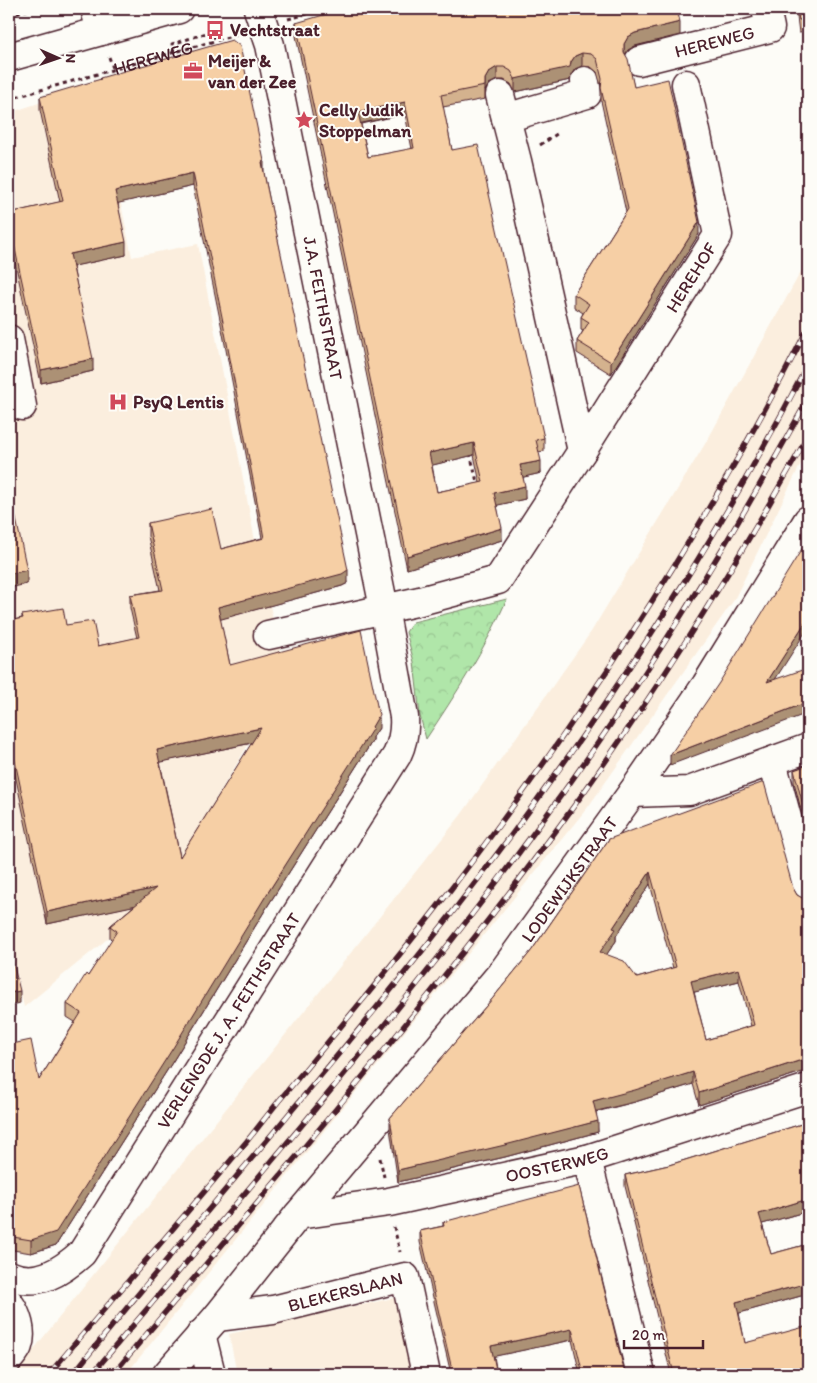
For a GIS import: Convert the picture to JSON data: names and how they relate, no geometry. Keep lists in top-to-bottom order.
{
  "streets": {
    "street": [
      "HEREWEG",
      "HEREHOF",
      "J.A. FEITHSTRAAT",
      "LODEWIJKSTRAAT",
      "VERLENGDE J. A. FEITHSTRAAT",
      "OOSTERWEG",
      "BLEKERSLAAN"
    ]
  },
  "crossings": [
    ["HEREWEG", "J.A. FEITHSTRAAT"],
    ["HEREHOF", "J.A. FEITHSTRAAT"],
    ["J.A. FEITHSTRAAT", "VERLENGDE J. A. FEITHSTRAAT"],
    ["LODEWIJKSTRAAT", "OOSTERWEG"],
    ["LODEWIJKSTRAAT", "BLEKERSLAAN"]
  ],
  "places": {
    "bus stop": ["Vechtstraat"],
    "office": ["Meijer & van der Zee"],
    "place": ["Celly Judik Stoppelman"],
    "hospital": ["PsyQ Lentis"]
  },
  "scale_bar": "20 m",
  "north": "right"
}
